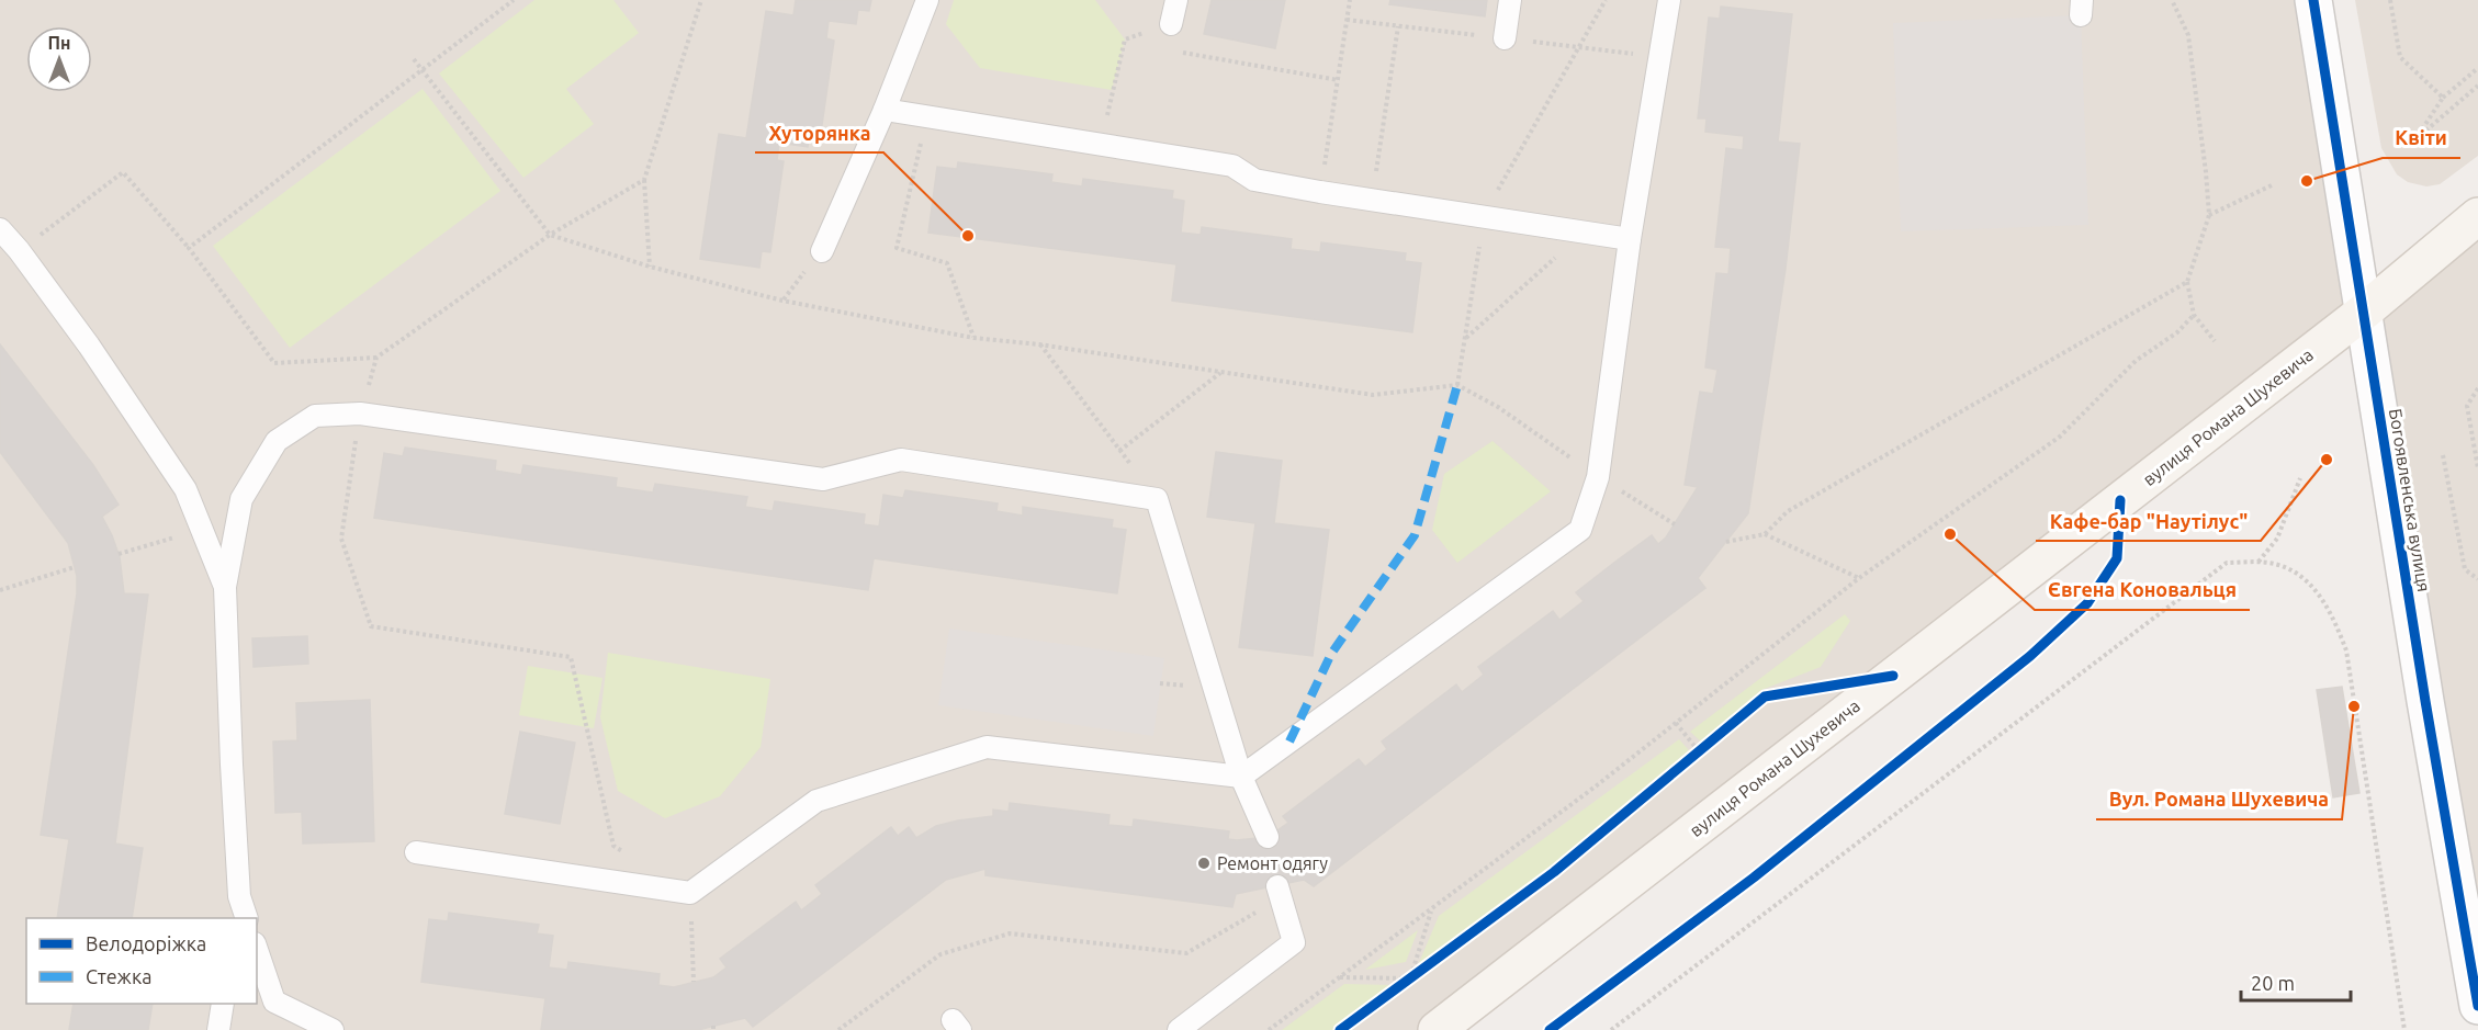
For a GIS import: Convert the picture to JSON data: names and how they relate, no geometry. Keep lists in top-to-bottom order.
{
  "streets": {
    "main road": ["вулиця Романа Шухевича"],
    "street": ["Богоявленська вулиця"]
  },
  "crossings": [
    ["вулиця Романа Шухевича", "Богоявленська вулиця"]
  ],
  "places": [
    "Квіти",
    "Хуторянка",
    "Кафе-бар \"Наутілус\"",
    "Євгена Коновальця",
    "Вул. Романа Шухевича",
    "Ремонт одягу"
  ],
  "legend": ["Велодоріжка", "Стежка"],
  "scale_bar": "20 m",
  "north": "top"
}
